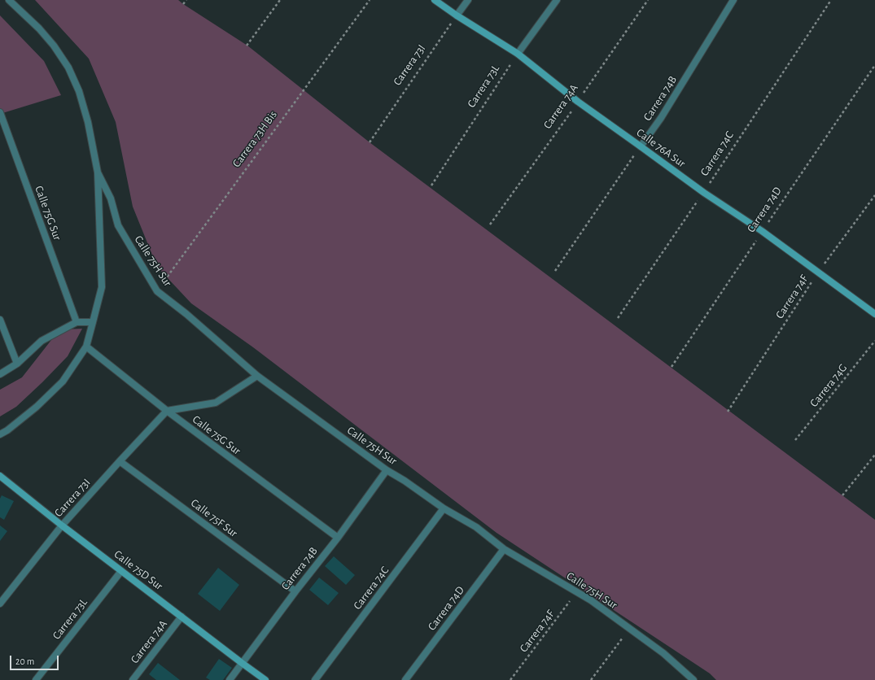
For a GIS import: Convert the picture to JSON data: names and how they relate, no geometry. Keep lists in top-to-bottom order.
{
  "streets": {
    "street": [
      "Carrera 73I",
      "Carrera 73L",
      "Carrera 74B",
      "Carrera 74A",
      "Calle 76A Sur",
      "Carrera 74C",
      "Carrera 74D",
      "Calle 75G Sur",
      "Calle 75H Sur",
      "Calle 75F Sur",
      "Calle 75D Sur"
    ],
    "path": ["Carrera 73H Bis", "Carrera 74F", "Carrera 74G"]
  },
  "crossings": [
    ["Carrera 73I", "Calle 76A Sur"],
    ["Carrera 73I", "Calle 75G Sur"],
    ["Carrera 73I", "Calle 75F Sur"],
    ["Carrera 73I", "Calle 75D Sur"],
    ["Carrera 73L", "Calle 76A Sur"],
    ["Carrera 73L", "Calle 75D Sur"],
    ["Carrera 74B", "Calle 76A Sur"],
    ["Carrera 74B", "Calle 75G Sur"],
    ["Carrera 74B", "Calle 75H Sur"],
    ["Carrera 74B", "Calle 75F Sur"],
    ["Carrera 74B", "Calle 75D Sur"],
    ["Carrera 74A", "Calle 76A Sur"],
    ["Carrera 74A", "Calle 75D Sur"],
    ["Carrera 73H Bis", "Calle 75H Sur"],
    ["Calle 76A Sur", "Carrera 74C"],
    ["Calle 76A Sur", "Carrera 74D"],
    ["Calle 76A Sur", "Carrera 74F"],
    ["Carrera 74C", "Calle 75H Sur"],
    ["Carrera 74D", "Calle 75H Sur"],
    ["Calle 75H Sur", "Carrera 74F"]
  ],
  "scale_bar": "20 m"
}
